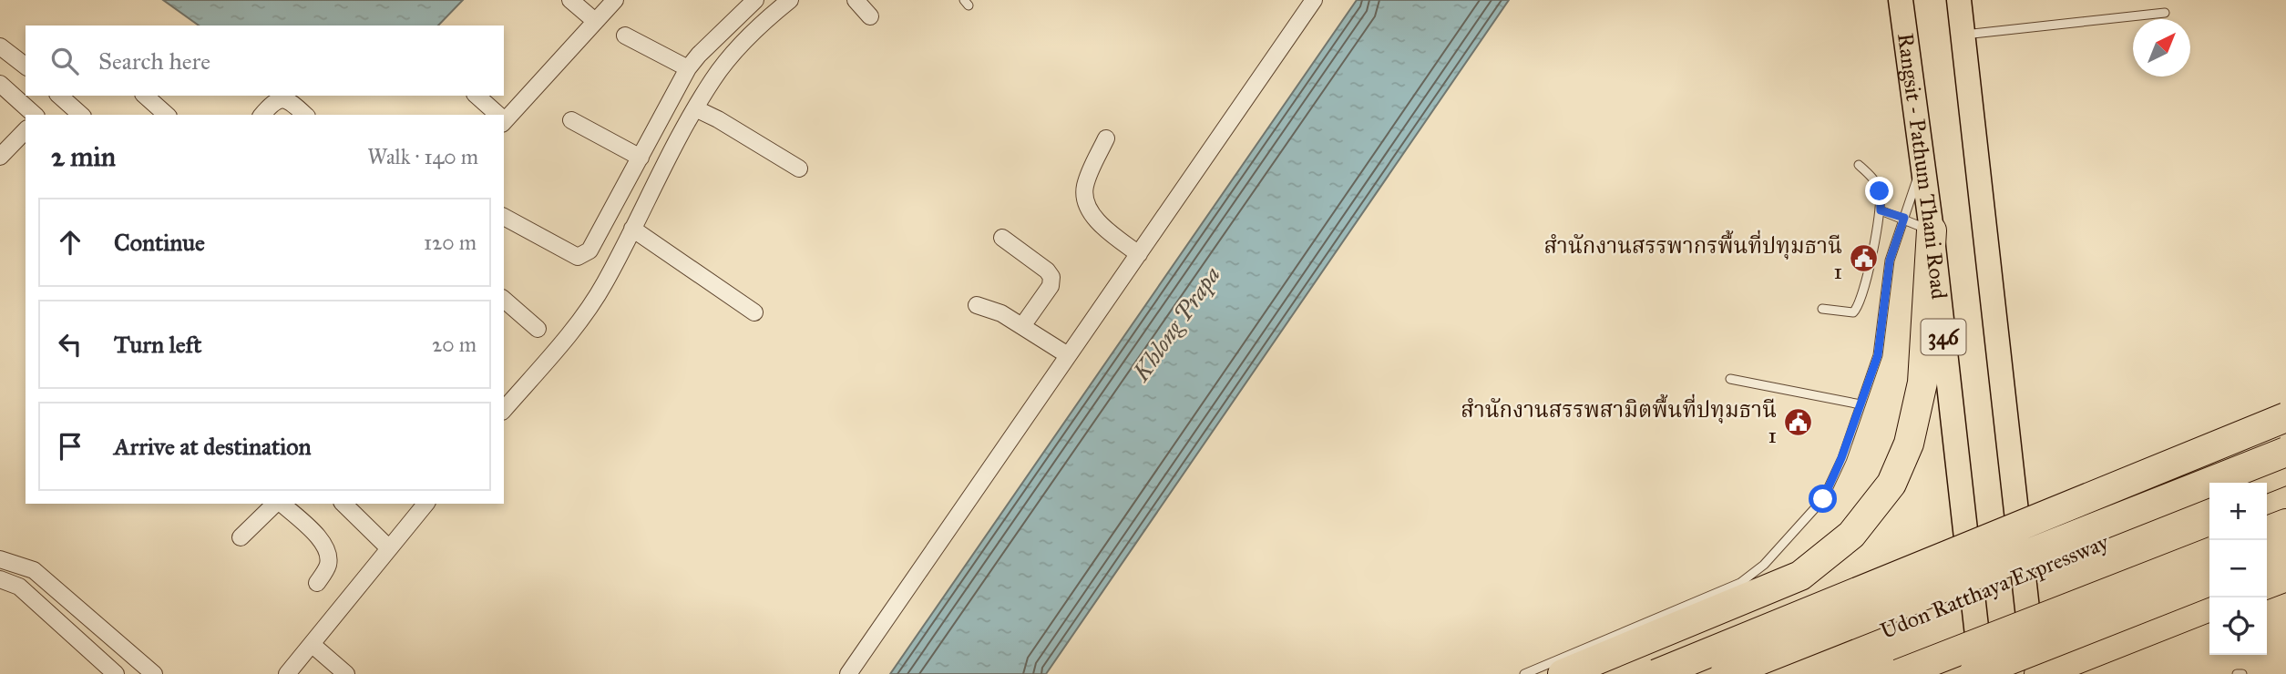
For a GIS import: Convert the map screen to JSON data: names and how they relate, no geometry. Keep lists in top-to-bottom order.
{
  "streets": {
    "highway": ["Udon Ratthaya Expressway"],
    "main road": ["Rangsit - Pathum Thani Road", "346"]
  },
  "water": ["Khlong Prapa"],
  "places": {
    "public building": ["สำนักงานสรรพากรพื้นที่ปทุมธานี 1", "สำนักงานสรรพสามิตพื้นที่ปทุมธานี 1"]
  },
  "north": "top right",
  "page": {
    "search": "Search here",
    "heading": ["2 min", "Walk · 140 m"],
    "list": [
      ["Continue", "120 m"],
      ["Turn left", "20 m"],
      "Arrive at destination"
    ],
    "map_buttons": ["+", "−"]
  }
}
